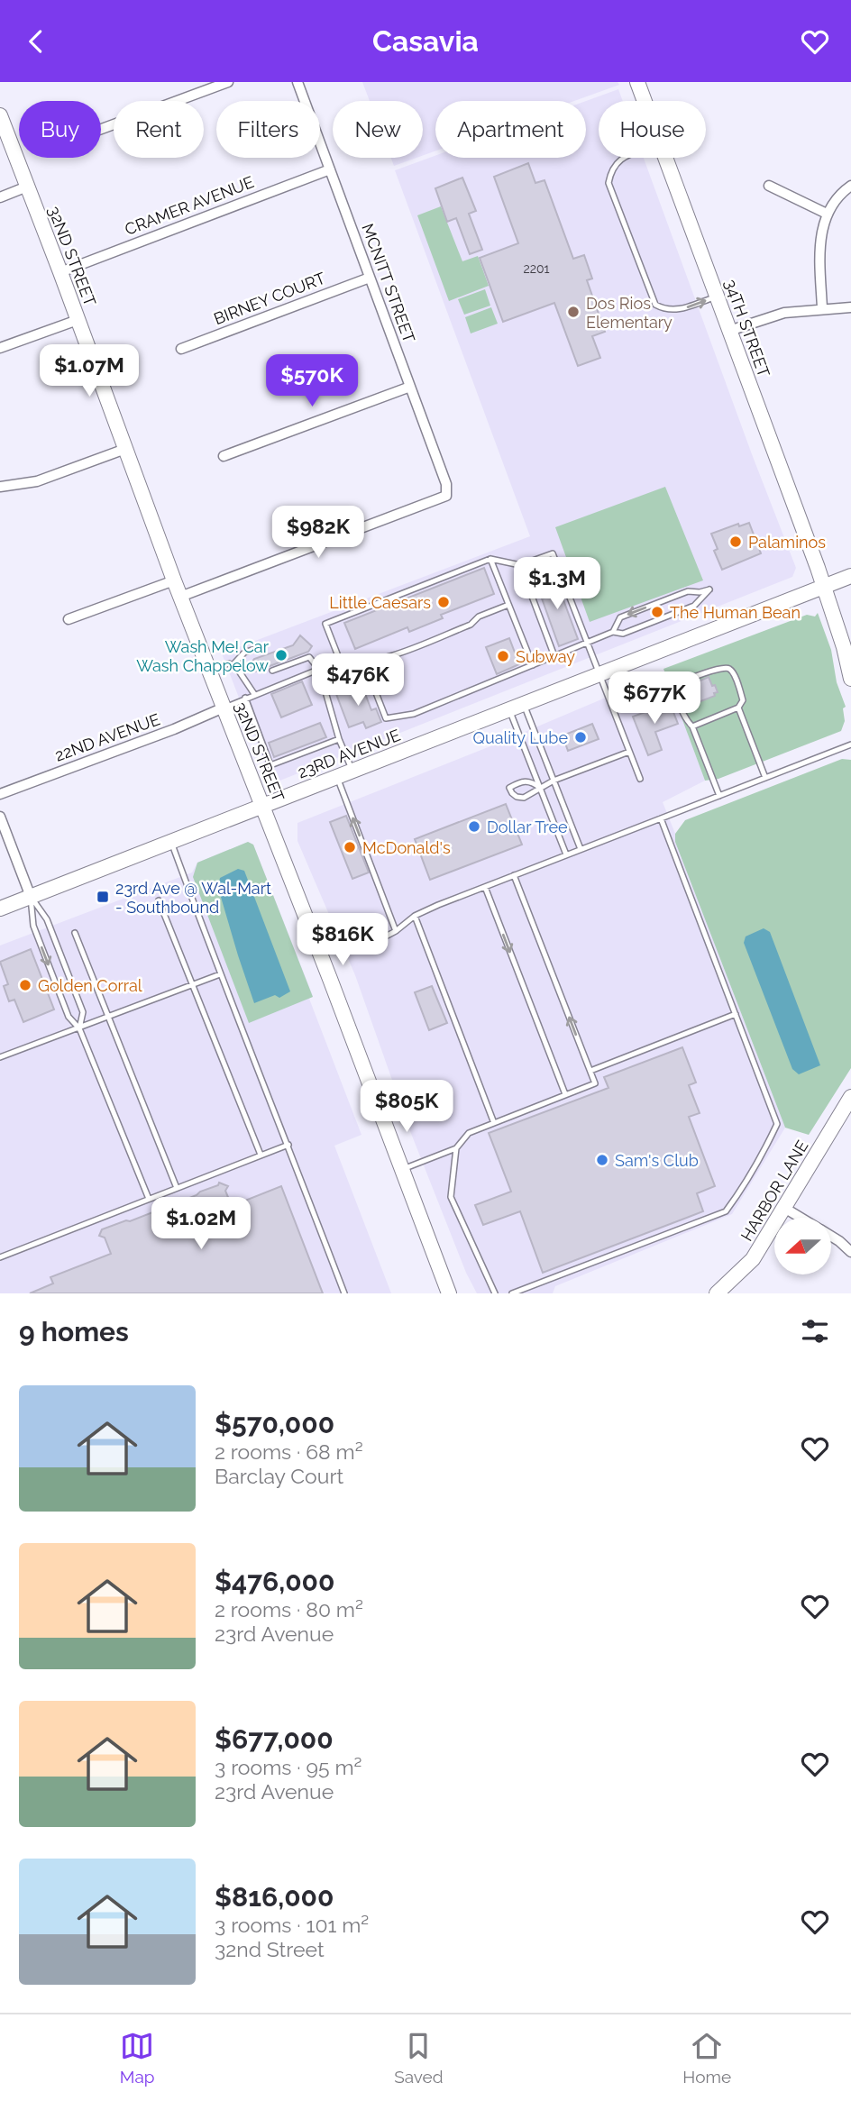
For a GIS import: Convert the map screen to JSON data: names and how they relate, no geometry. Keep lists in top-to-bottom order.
{
  "streets": {
    "street": [
      "CRAMER AVENUE",
      "32ND STREET",
      "MCNITT STREET",
      "BIRNEY COURT",
      "34TH STREET",
      "22ND AVENUE",
      "23RD AVENUE",
      "HARBOR LANE"
    ]
  },
  "crossings": [
    ["CRAMER AVENUE", "32ND STREET"],
    ["CRAMER AVENUE", "MCNITT STREET"],
    ["32ND STREET", "MCNITT STREET"],
    ["32ND STREET", "22ND AVENUE"],
    ["32ND STREET", "23RD AVENUE"],
    ["MCNITT STREET", "BIRNEY COURT"],
    ["34TH STREET", "23RD AVENUE"]
  ],
  "places": {
    "other": [
      "Dos Rios Elementary",
      "Palaminos",
      "Little Caesars",
      "The Human Bean",
      "Wash Me! Car Wash Chappelow",
      "Subway",
      "Quality Lube",
      "Dollar Tree",
      "McDonald's",
      "Golden Corral",
      "Sam's Club"
    ],
    "transit": ["23rd Ave @ Wal-Mart - Southbound"]
  },
  "house_numbers": ["2201"],
  "north": "left",
  "page": {
    "header": "Casavia",
    "chip": [
      "Buy",
      "Rent",
      "Filters",
      "New",
      "Apartment",
      "House"
    ],
    "price": [
      "$1.07M",
      "$570K",
      "$982K",
      "$1.3M",
      "$476K",
      "$677K",
      "$816K",
      "$805K",
      "$1.02M"
    ],
    "heading": "9 homes",
    "list": [
      {
        "name": "$570,000",
        "note": "2 rooms · 68 m² · Barclay Court"
      },
      {
        "name": "$476,000",
        "note": "2 rooms · 80 m² · 23rd Avenue"
      },
      {
        "name": "$677,000",
        "note": "3 rooms · 95 m² · 23rd Avenue"
      },
      {
        "name": "$816,000",
        "note": "3 rooms · 101 m² · 32nd Street"
      }
    ],
    "tabs": ["Map", "Saved", "Home"]
  }
}
